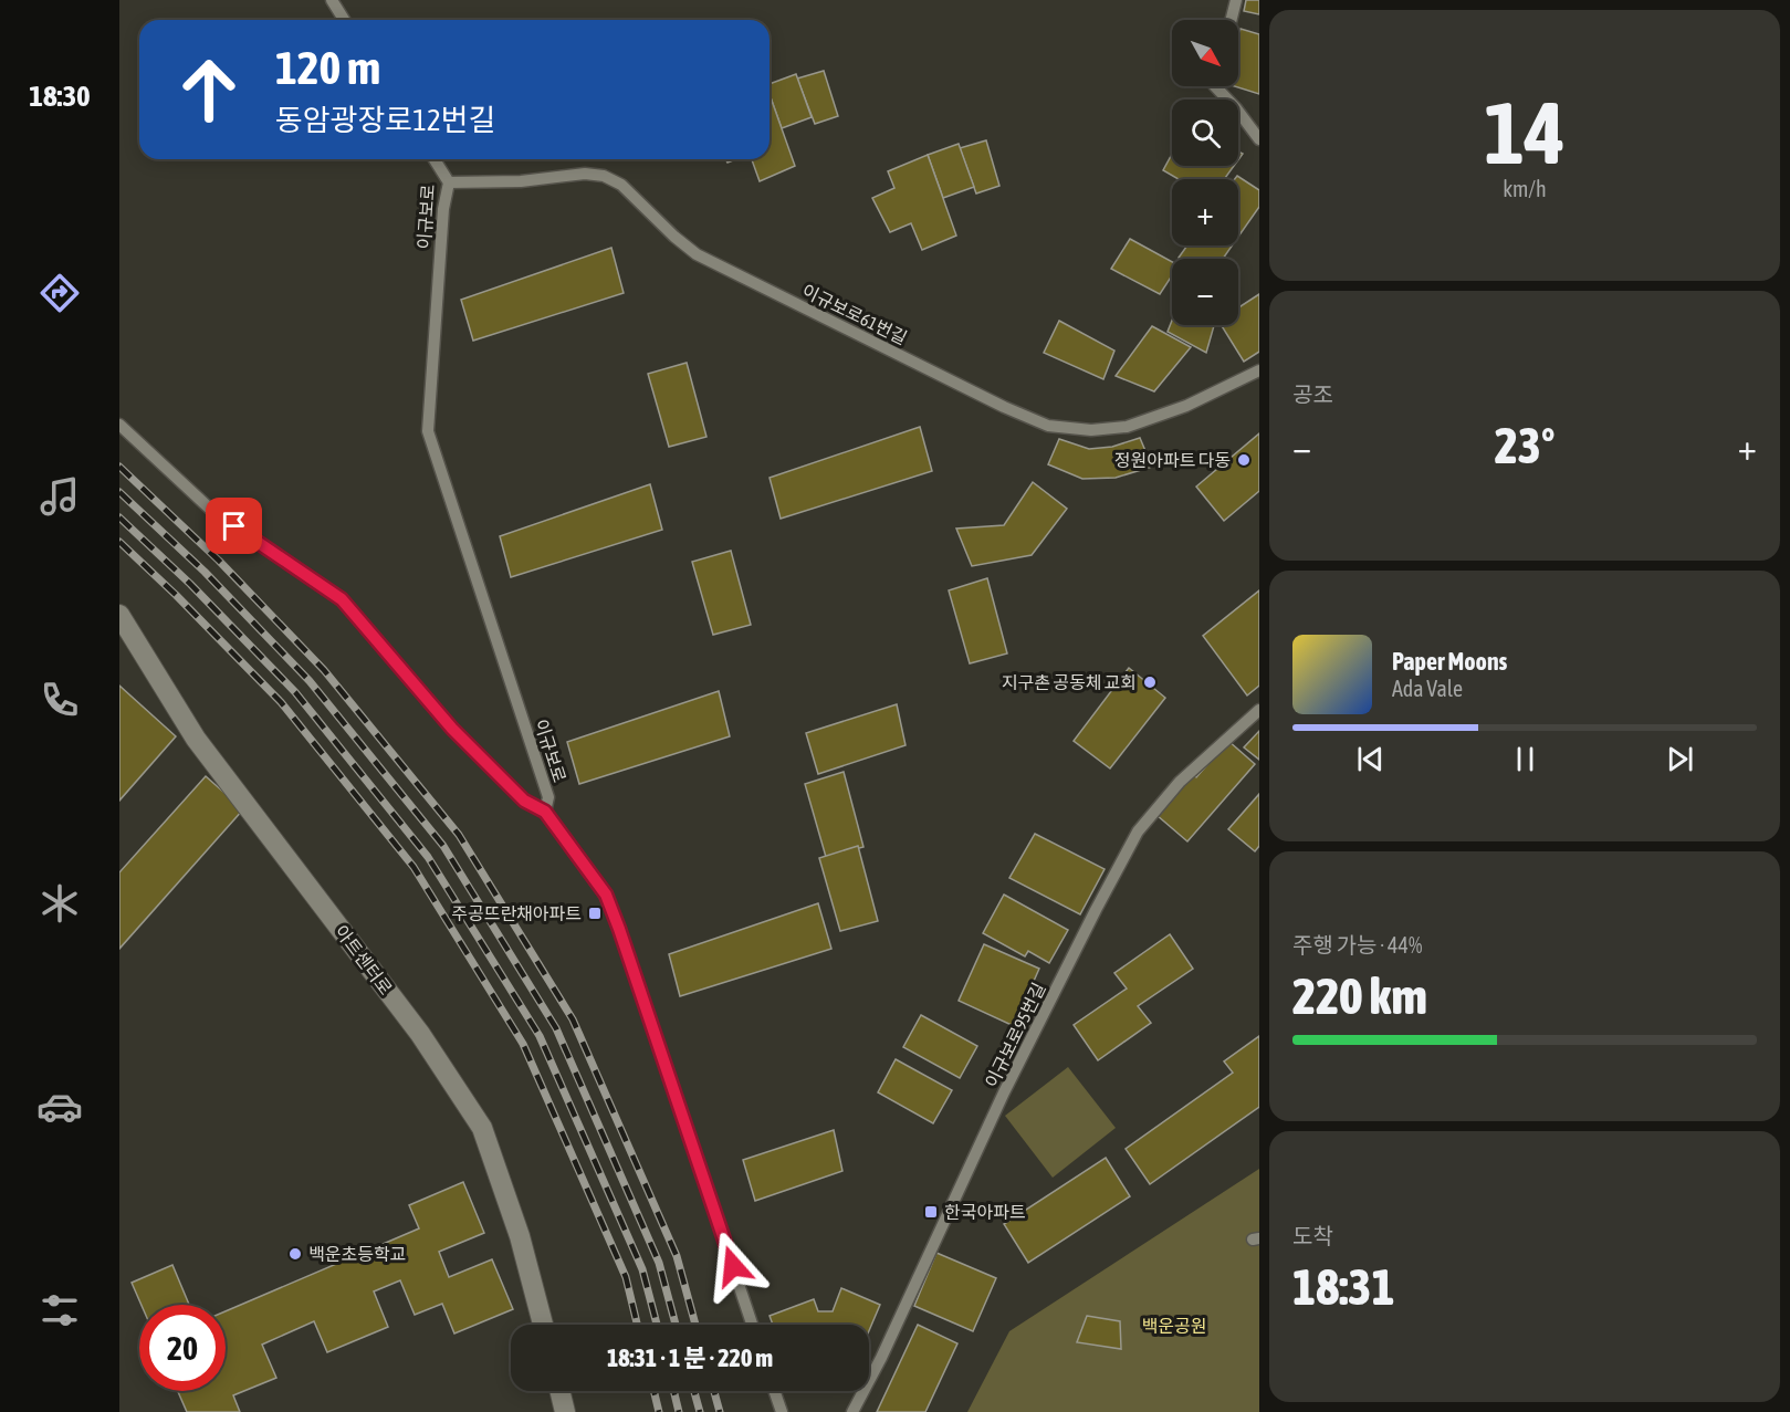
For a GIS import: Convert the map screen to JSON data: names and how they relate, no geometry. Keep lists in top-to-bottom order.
{
  "streets": {
    "street": ["아트센터로"],
    "lane": ["이규보로", "이규보로61번길", "이규보로95번길"]
  },
  "crossings": [
    ["이규보로", "이규보로61번길"]
  ],
  "parks": ["백운공원"],
  "places": {
    "other": ["정원아파트 다동", "지구촌 공동체 교회", "백운초등학교"],
    "transit": ["주공뜨란채아파트", "한국아파트"]
  },
  "north": "bottom right",
  "page": {
    "tabs": "18:30",
    "tile": [
      ["14", "km/h"],
      "공조",
      ["주행 가능 · 44%", "220 km"],
      ["도착", "18:31"]
    ],
    "map_buttons": ["+", "−"],
    "turn": ["120 m", "동암광장로12번길"],
    "heat": ["−", "23°", "+"],
    "song": ["Paper Moons", "Ada Vale"],
    "limit": "20",
    "trip": "18:31 · 1 분 · 220 m"
  }
}
